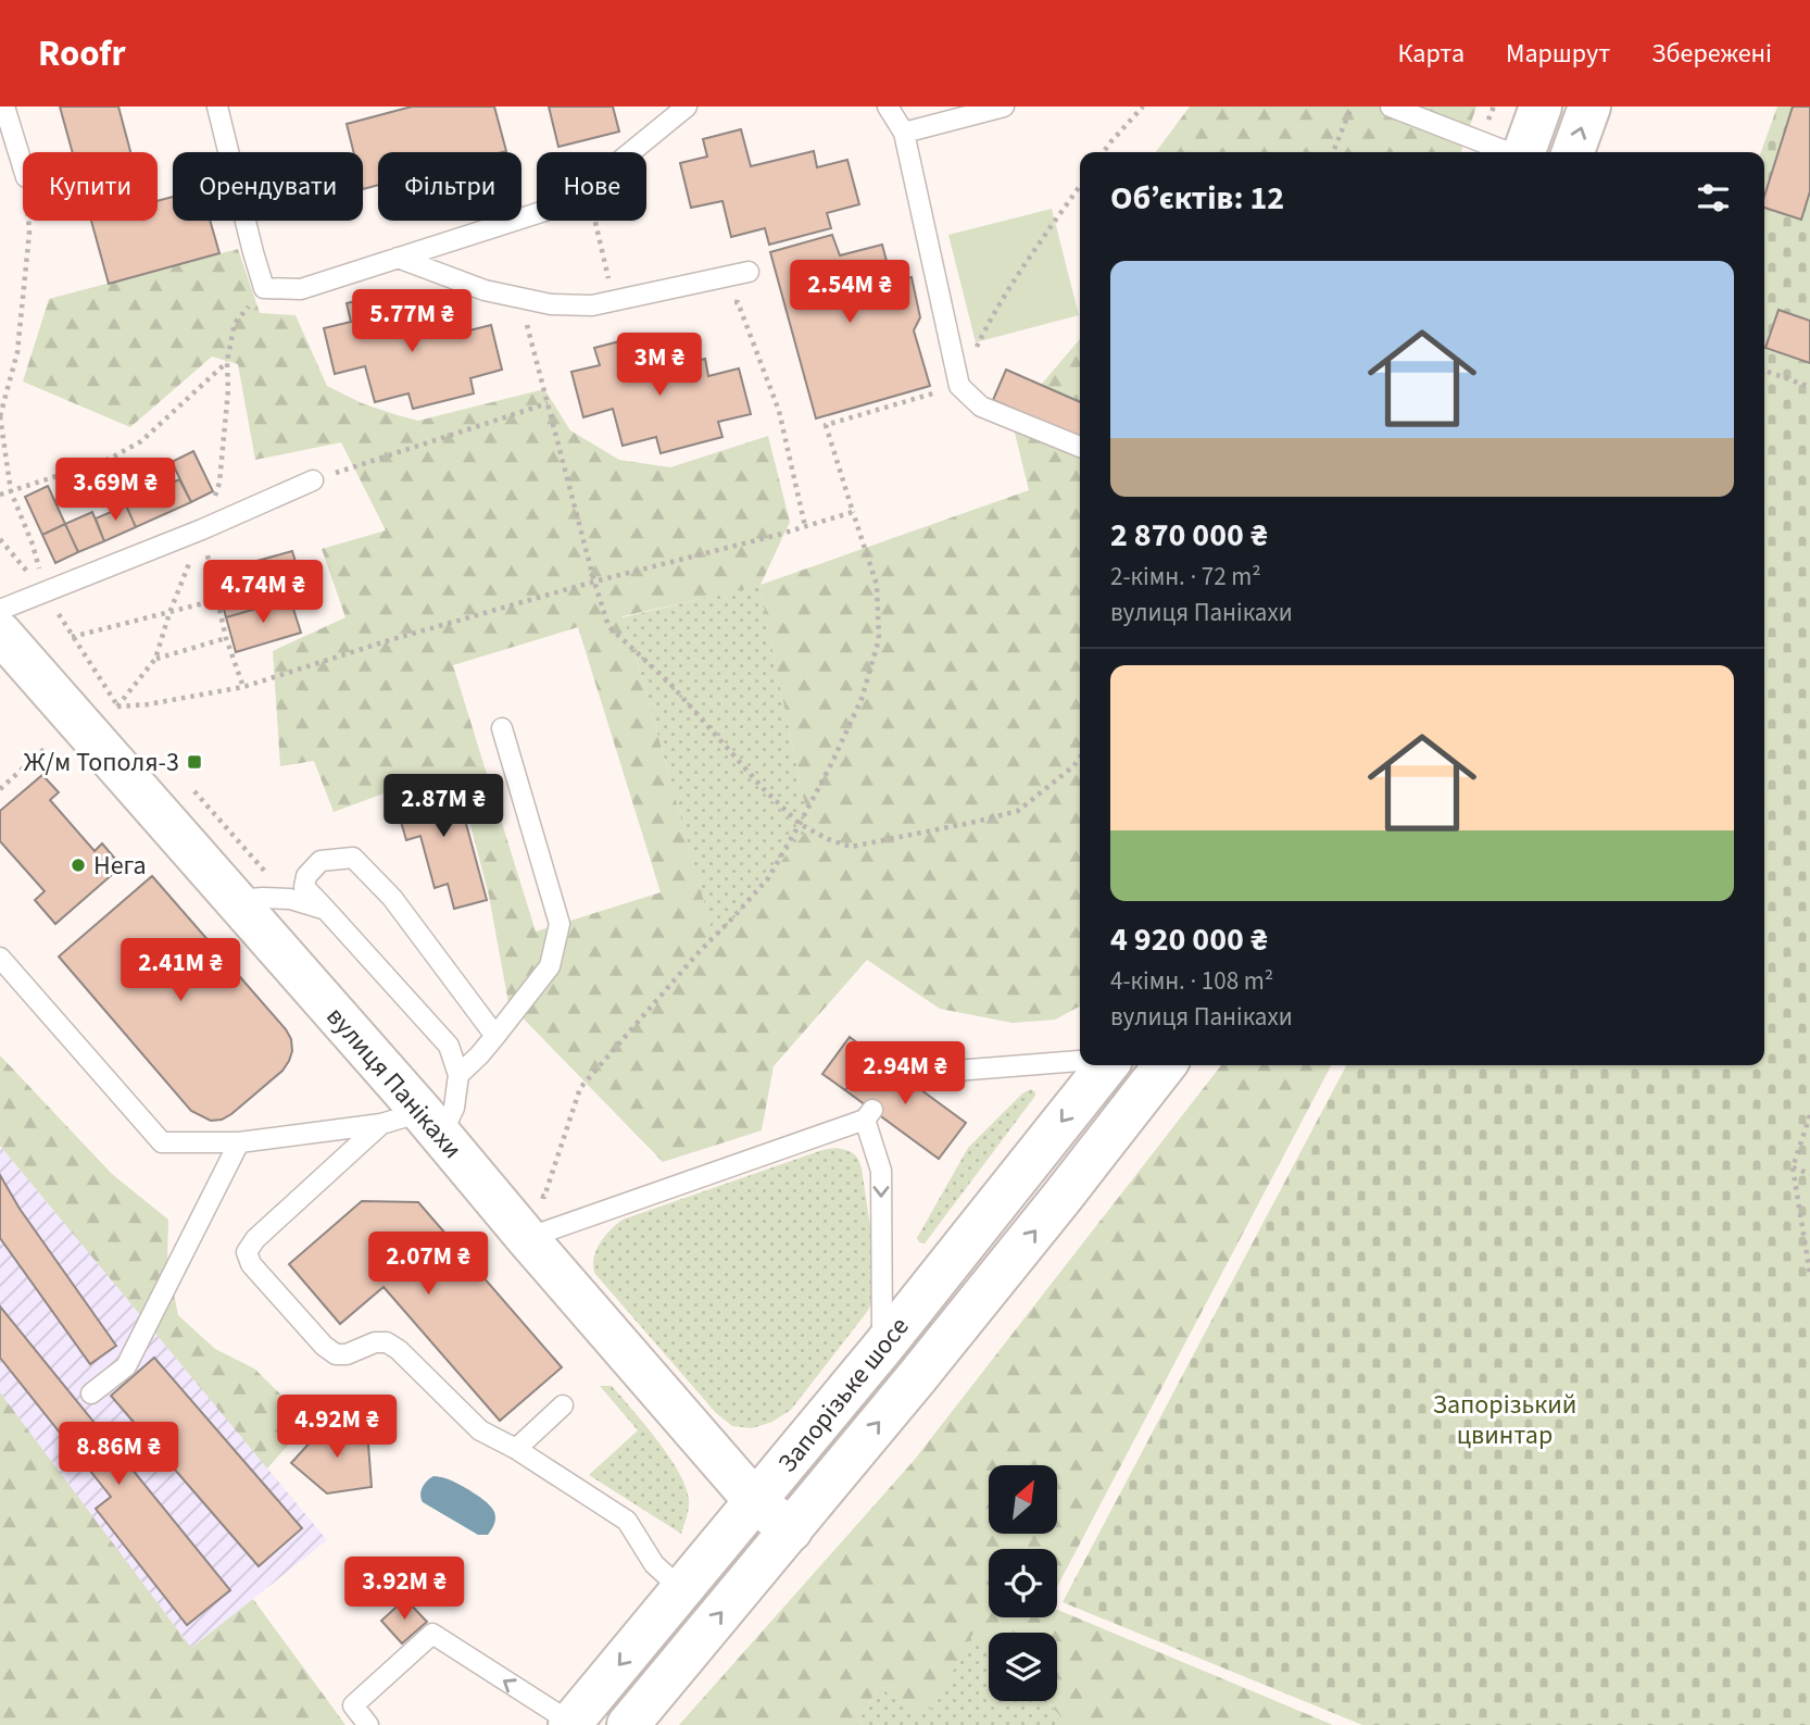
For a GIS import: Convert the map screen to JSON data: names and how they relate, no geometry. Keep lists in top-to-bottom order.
{
  "streets": {
    "main road": ["вулиця Панікахи", "Запорізьке шосе"]
  },
  "crossings": [
    ["вулиця Панікахи", "Запорізьке шосе"]
  ],
  "parks": ["Запорізький цвинтар"],
  "places": {
    "transit": ["Ж/м Тополя-3"],
    "other": ["Нега"]
  },
  "north": "top right",
  "page": {
    "header": "Roofr",
    "nav": ["Карта", "Маршрут", "Збережені"],
    "chip": [
      "Купити",
      "Орендувати",
      "Фільтри",
      "Нове"
    ],
    "heading": "Об’єктів: 12",
    "list": [
      {
        "name": "2 870 000 ₴",
        "note": "2-кімн. · 72 m² · вулиця Панікахи"
      },
      {
        "name": "4 920 000 ₴",
        "note": "4-кімн. · 108 m² · вулиця Панікахи"
      }
    ],
    "price": [
      "2.54M ₴",
      "5.77M ₴",
      "3M ₴",
      "3.69M ₴",
      "4.74M ₴",
      "2.87M ₴",
      "2.41M ₴",
      "2.94M ₴",
      "2.07M ₴",
      "4.92M ₴",
      "8.86M ₴",
      "3.92M ₴"
    ]
  }
}
